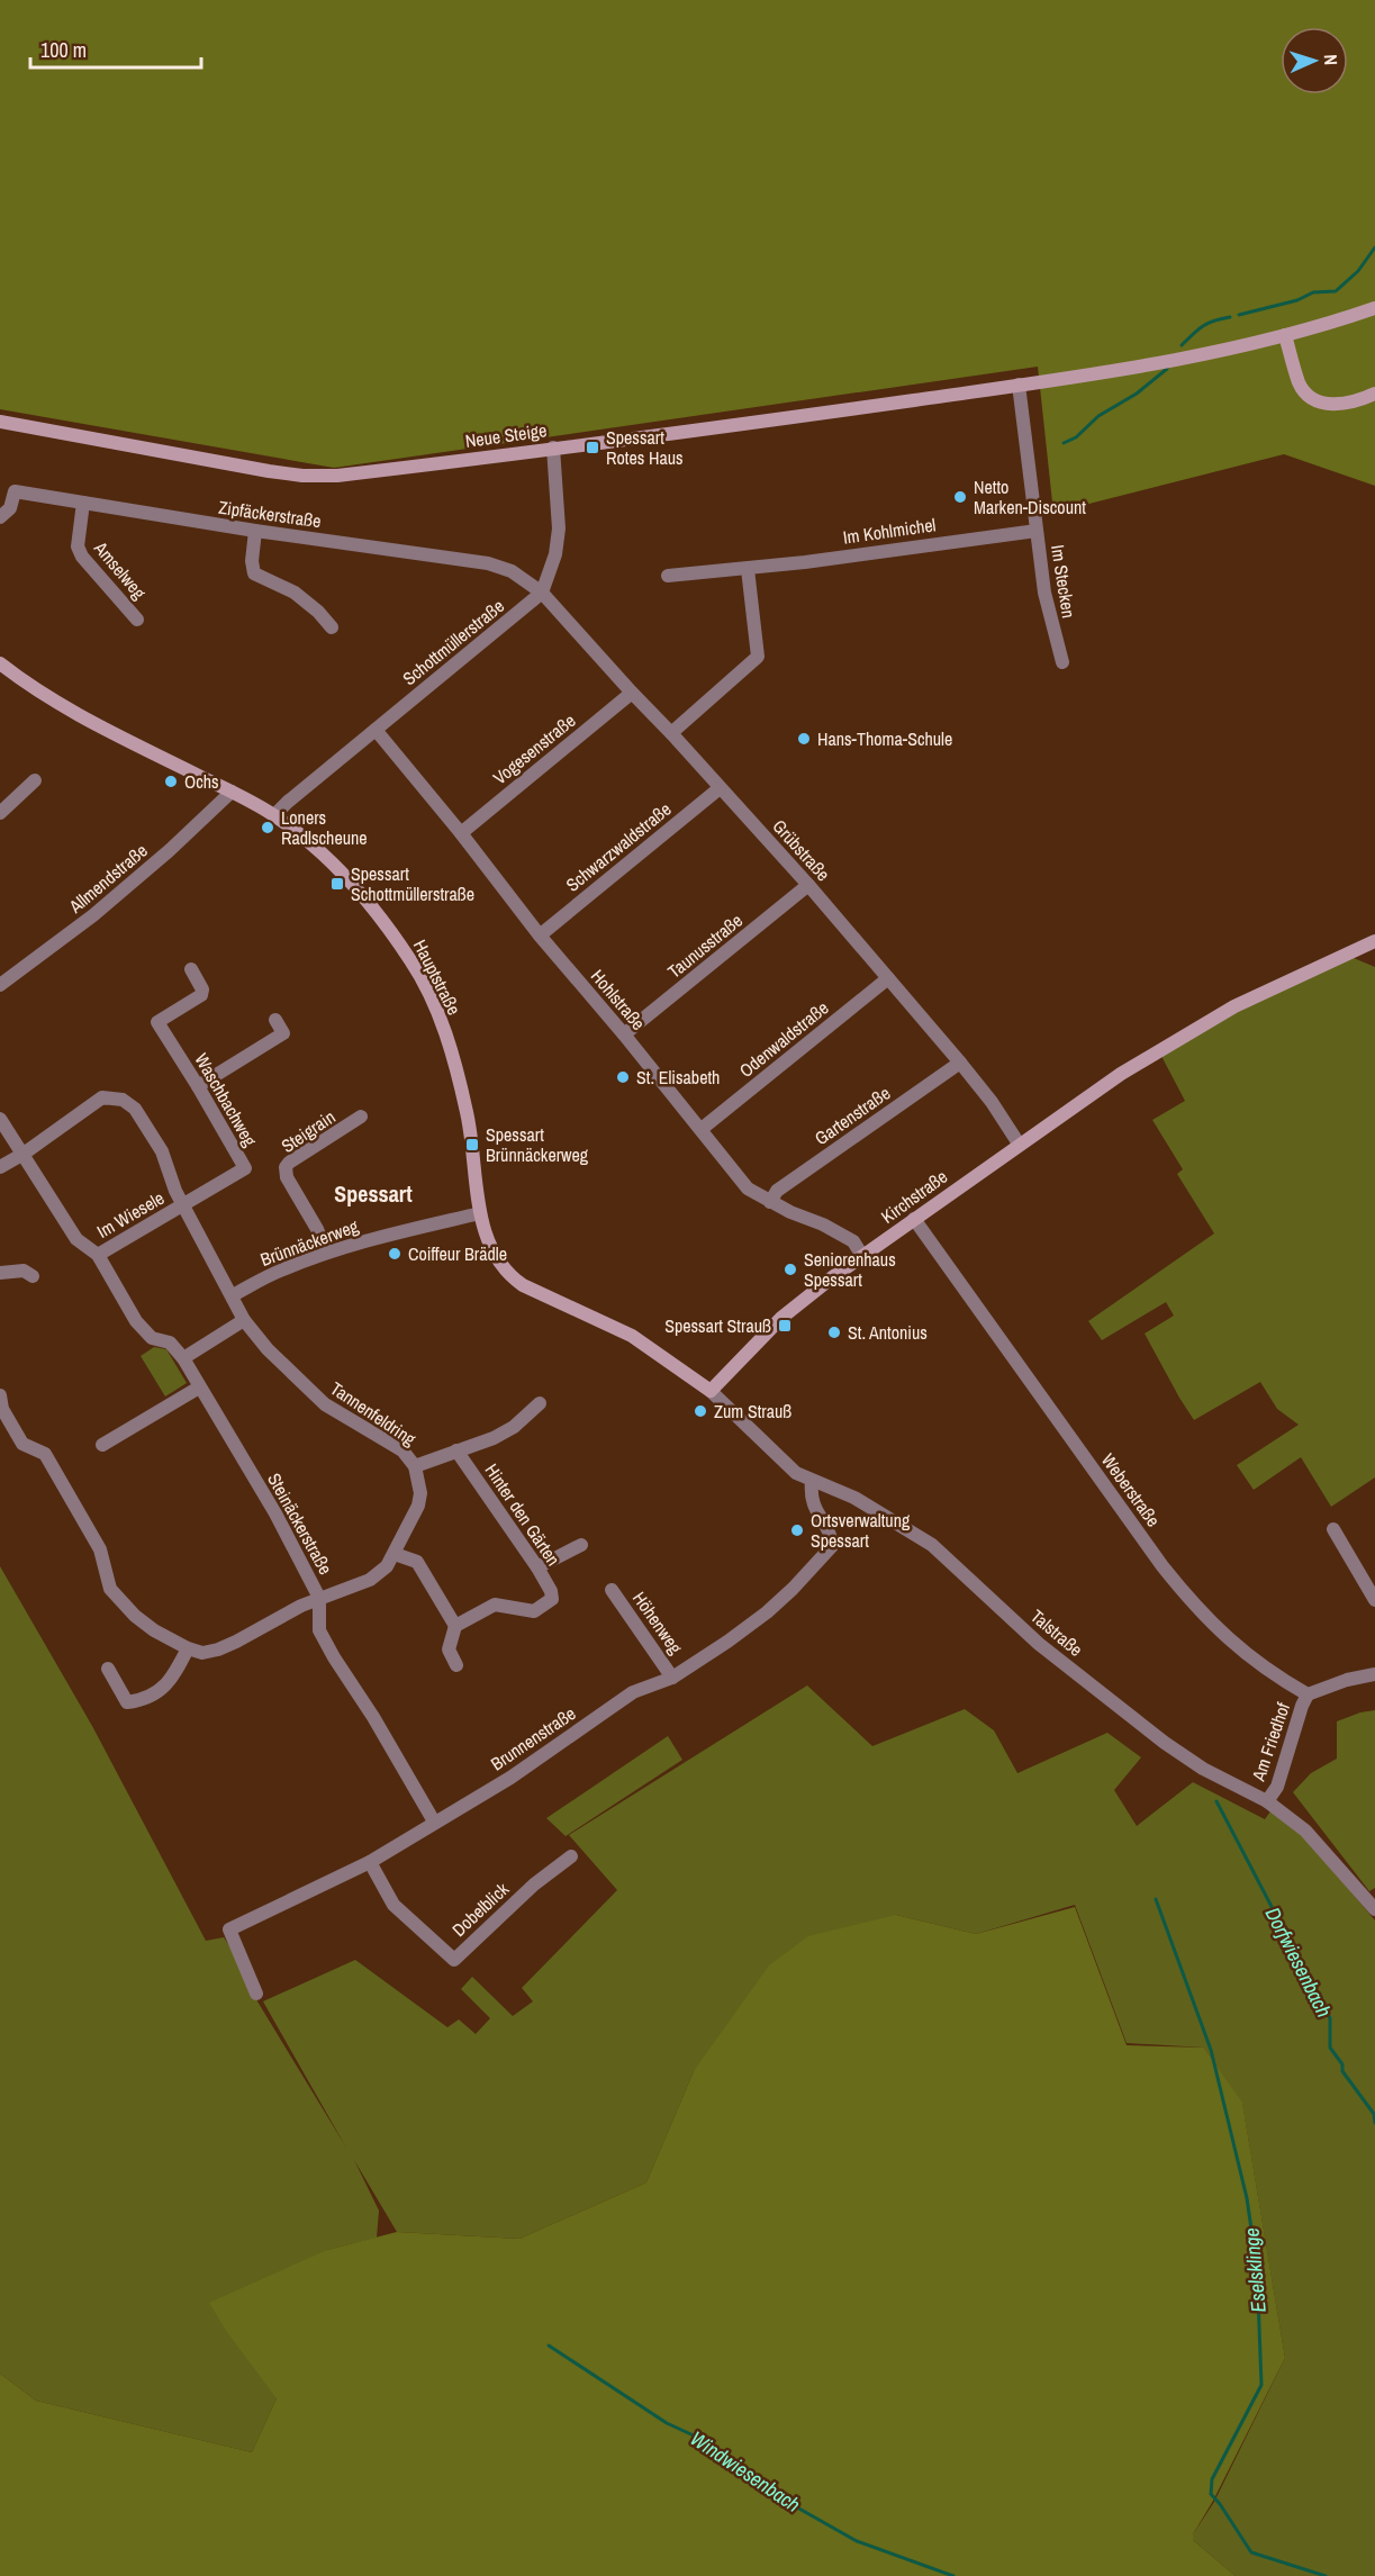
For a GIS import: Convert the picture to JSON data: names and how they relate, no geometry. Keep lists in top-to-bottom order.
{
  "streets": {
    "street": [
      "Neue Steige",
      "Zipfäckerstraße",
      "Im Kohlmichel",
      "Amselweg",
      "Im Stecken",
      "Schottmüllerstraße",
      "Vogesenstraße",
      "Schwarzwaldstraße",
      "Grübstraße",
      "Allmendstraße",
      "Taunusstraße",
      "Hauptstraße",
      "Hohlstraße",
      "Odenwaldstraße",
      "Waschbachweg",
      "Gartenstraße",
      "Steigrain",
      "Kirchstraße",
      "Im Wiesele",
      "Brünnäckerweg",
      "Tannenfeldring",
      "Weberstraße",
      "Hinter den Gärten",
      "Steinäckerstraße",
      "Höhenweg",
      "Talstraße",
      "Brunnenstraße",
      "Am Friedhof",
      "Dobelblick"
    ]
  },
  "crossings": [
    ["Neue Steige", "Im Stecken"],
    ["Zipfäckerstraße", "Amselweg"],
    ["Zipfäckerstraße", "Schottmüllerstraße"],
    ["Zipfäckerstraße", "Grübstraße"],
    ["Im Kohlmichel", "Im Stecken"],
    ["Schottmüllerstraße", "Grübstraße"],
    ["Schottmüllerstraße", "Hauptstraße"],
    ["Schottmüllerstraße", "Hohlstraße"],
    ["Vogesenstraße", "Grübstraße"],
    ["Vogesenstraße", "Hohlstraße"],
    ["Schwarzwaldstraße", "Grübstraße"],
    ["Schwarzwaldstraße", "Hohlstraße"],
    ["Grübstraße", "Taunusstraße"],
    ["Grübstraße", "Odenwaldstraße"],
    ["Grübstraße", "Gartenstraße"],
    ["Grübstraße", "Kirchstraße"],
    ["Allmendstraße", "Hauptstraße"],
    ["Taunusstraße", "Hohlstraße"],
    ["Hauptstraße", "Kirchstraße"],
    ["Hauptstraße", "Brünnäckerweg"],
    ["Hauptstraße", "Talstraße"],
    ["Hohlstraße", "Odenwaldstraße"],
    ["Hohlstraße", "Gartenstraße"],
    ["Hohlstraße", "Kirchstraße"],
    ["Waschbachweg", "Im Wiesele"],
    ["Waschbachweg", "Tannenfeldring"],
    ["Steigrain", "Brünnäckerweg"],
    ["Kirchstraße", "Weberstraße"],
    ["Kirchstraße", "Talstraße"],
    ["Im Wiesele", "Tannenfeldring"],
    ["Im Wiesele", "Steinäckerstraße"],
    ["Brünnäckerweg", "Tannenfeldring"],
    ["Tannenfeldring", "Hinter den Gärten"],
    ["Tannenfeldring", "Steinäckerstraße"],
    ["Weberstraße", "Am Friedhof"],
    ["Steinäckerstraße", "Brunnenstraße"],
    ["Höhenweg", "Brunnenstraße"],
    ["Talstraße", "Brunnenstraße"],
    ["Talstraße", "Am Friedhof"],
    ["Brunnenstraße", "Dobelblick"]
  ],
  "districts": ["Spessart"],
  "water": ["Dorfwiesenbach", "Eselsklinge", "Windwiesenbach"],
  "places": {
    "transit": [
      "Spessart Rotes Haus",
      "Spessart Schottmüllerstraße",
      "Spessart Brünnäckerweg",
      "Spessart Strauß"
    ],
    "other": [
      "Netto Marken-Discount",
      "Hans-Thoma-Schule",
      "Ochs",
      "Loners Radlscheune",
      "St. Elisabeth",
      "Coiffeur Brädle",
      "Seniorenhaus Spessart",
      "St. Antonius",
      "Zum Strauß",
      "Ortsverwaltung Spessart"
    ]
  },
  "scale_bar": "100 m",
  "north": "right"
}
